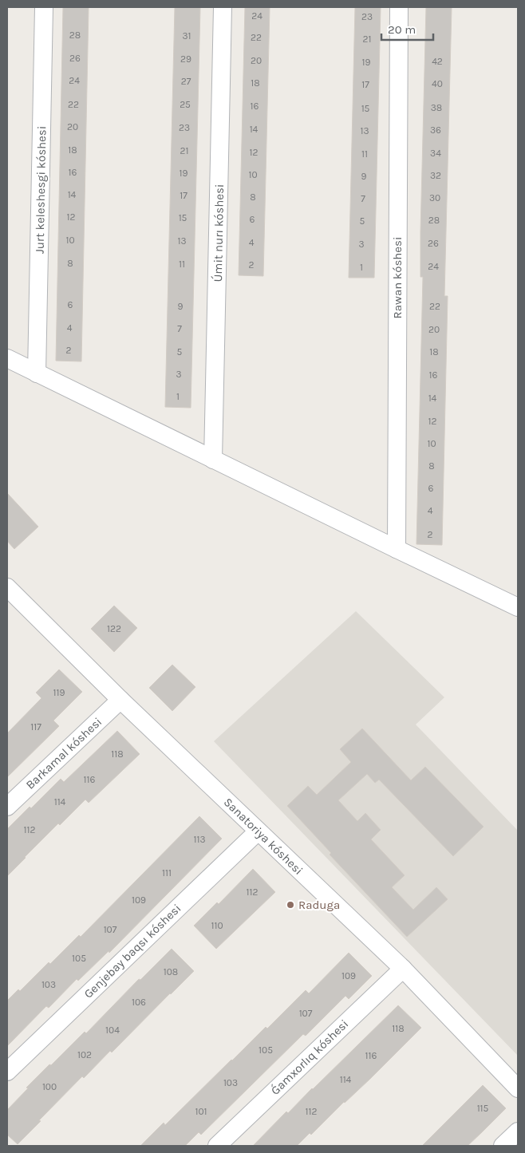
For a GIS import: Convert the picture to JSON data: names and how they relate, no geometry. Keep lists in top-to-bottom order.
{
  "streets": {
    "street": [
      "Jurt keleshesgi kóshesi",
      "Úmit nurı kóshesi",
      "Rawan kóshesi",
      "Barkamal kóshesi",
      "Sanatoriya kóshesi",
      "Genjebay baqsı kóshesi",
      "Ǵamxorlıq kóshesi"
    ]
  },
  "crossings": [
    ["Barkamal kóshesi", "Sanatoriya kóshesi"],
    ["Sanatoriya kóshesi", "Genjebay baqsı kóshesi"],
    ["Sanatoriya kóshesi", "Ǵamxorlıq kóshesi"]
  ],
  "places": ["Raduga"],
  "house_numbers": [
    "24",
    "23",
    "28",
    "31",
    "22",
    "21",
    "26",
    "29",
    "20",
    "42",
    "19",
    "24",
    "27",
    "18",
    "40",
    "17",
    "22",
    "25",
    "16",
    "38",
    "15",
    "20",
    "23",
    "14",
    "36",
    "13",
    "18",
    "21",
    "12",
    "34",
    "11",
    "16",
    "19",
    "10",
    "32",
    "9",
    "14",
    "17",
    "8",
    "30",
    "7",
    "12",
    "15",
    "6",
    "28",
    "5",
    "10",
    "13",
    "4",
    "26",
    "3",
    "8",
    "11",
    "2",
    "24",
    "1",
    "6",
    "9",
    "22",
    "4",
    "7",
    "20",
    "2",
    "5",
    "18",
    "3",
    "16",
    "1",
    "14",
    "12",
    "10",
    "8",
    "6",
    "4",
    "2",
    "122",
    "119",
    "117",
    "118",
    "116",
    "114",
    "112",
    "113",
    "111",
    "112",
    "109",
    "110",
    "107",
    "105",
    "108",
    "109",
    "103",
    "106",
    "107",
    "118",
    "104",
    "105",
    "102",
    "116",
    "114",
    "103",
    "100",
    "115",
    "101",
    "112"
  ],
  "scale_bar": "20 m"
}
